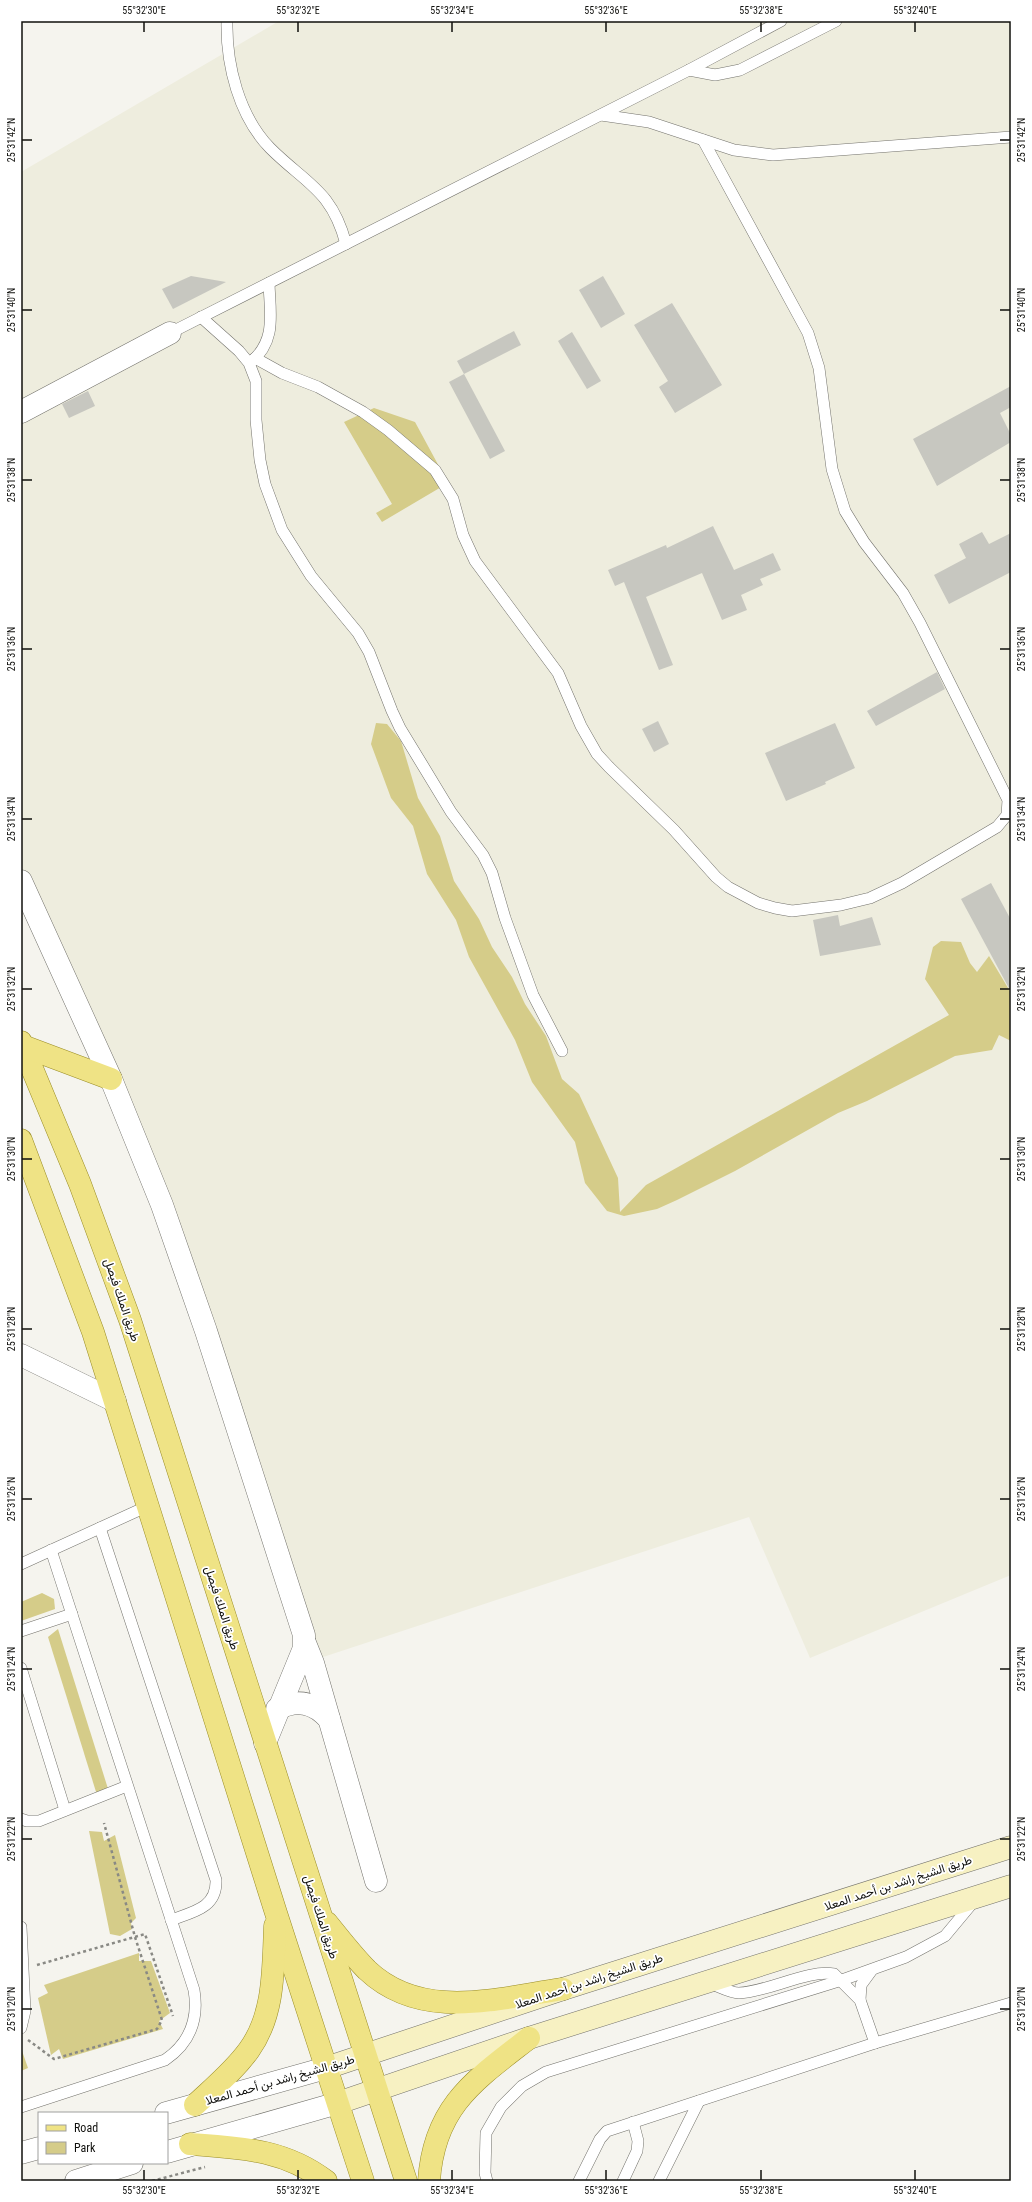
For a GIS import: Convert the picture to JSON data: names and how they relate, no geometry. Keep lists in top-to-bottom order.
{
  "streets": {
    "main road": ["طريق الملك فيصل", "طريق الشيخ راشد بن أحمد المعلا"]
  },
  "crossings": [
    ["طريق الملك فيصل", "طريق الشيخ راشد بن أحمد المعلا"]
  ],
  "legend": ["Road", "Park"],
  "coordinates": [
    "55°32'30\"E",
    "55°32'32\"E",
    "55°32'34\"E",
    "55°32'36\"E",
    "55°32'38\"E",
    "55°32'40\"E",
    "25°31'42\"N",
    "25°31'40\"N",
    "25°31'38\"N",
    "25°31'36\"N",
    "25°31'34\"N",
    "25°31'32\"N",
    "25°31'30\"N",
    "25°31'28\"N",
    "25°31'26\"N",
    "25°31'24\"N",
    "25°31'22\"N",
    "25°31'20\"N"
  ]
}
